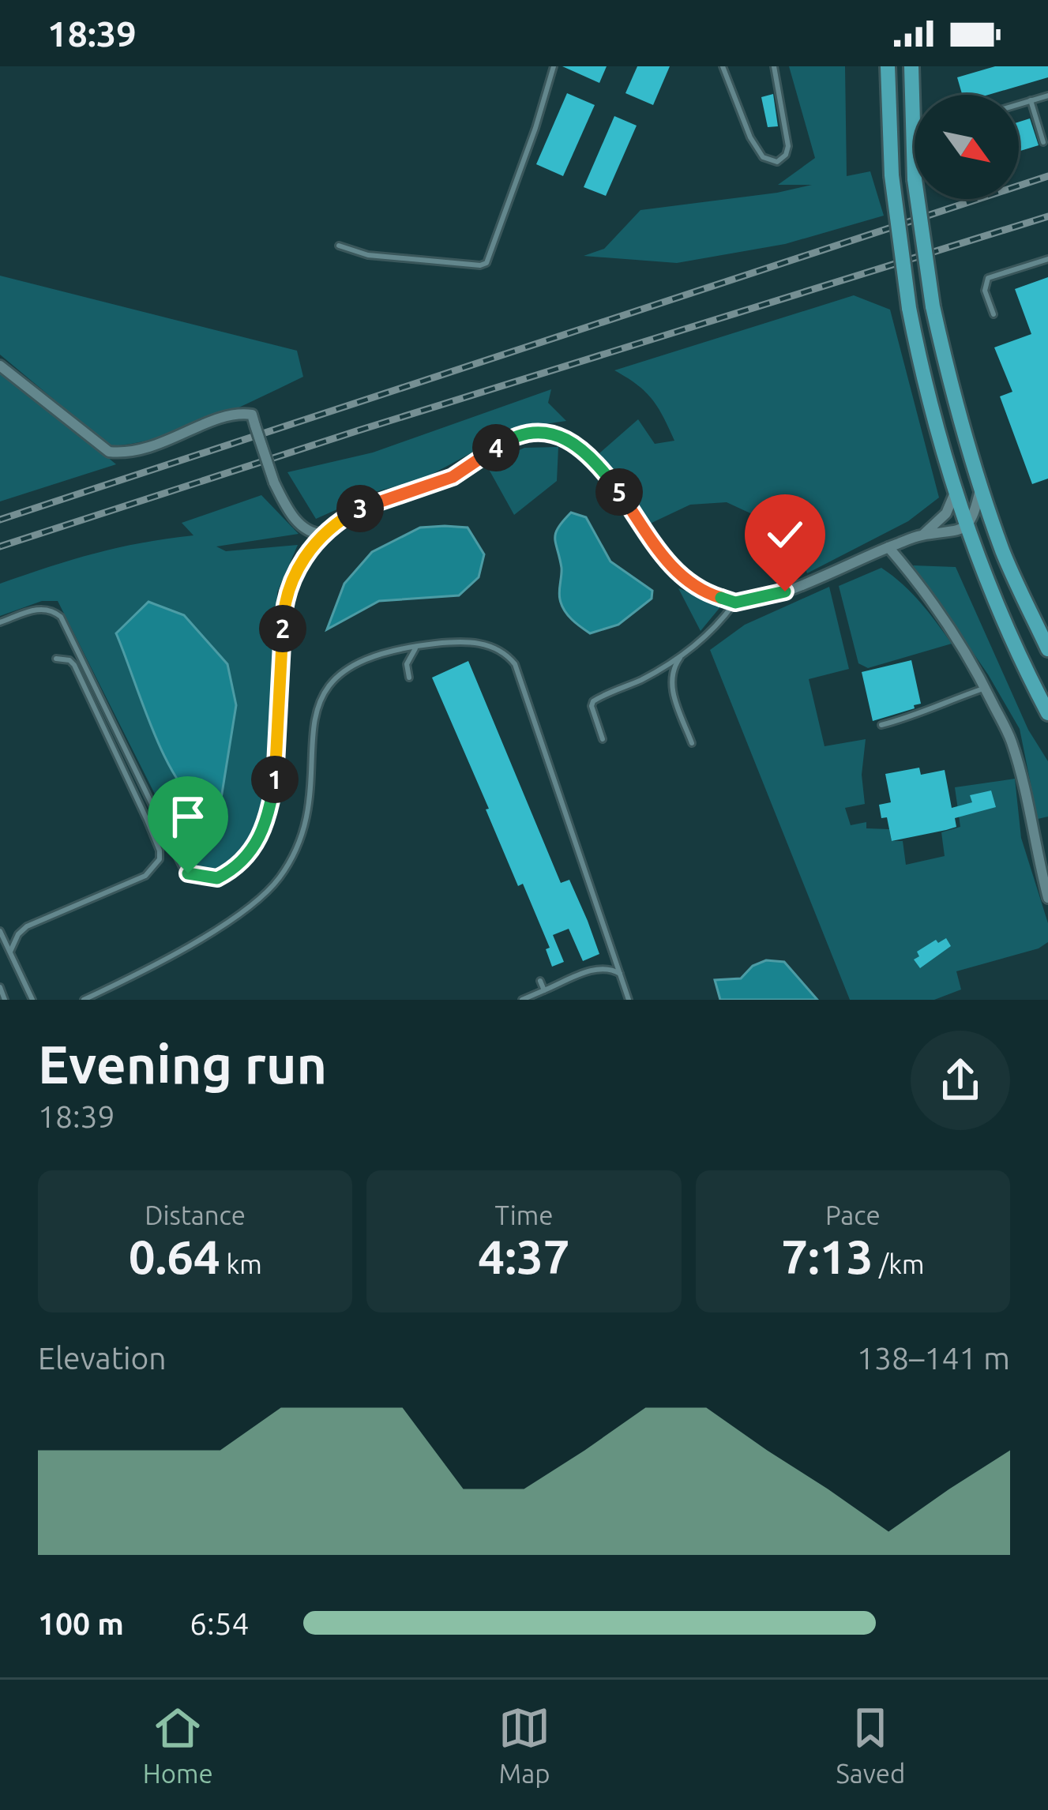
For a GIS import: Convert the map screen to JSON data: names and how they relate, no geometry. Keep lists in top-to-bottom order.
{
  "north": "bottom right",
  "page": {
    "status": "18:39",
    "pins": [
      "4",
      "5",
      "3",
      "2",
      "1"
    ],
    "heading": ["Evening run", "18:39"],
    "stats": [
      ["Distance", "0.64 km"],
      ["Time", "4:37"],
      ["Pace", "7:13 /km"]
    ],
    "chart": ["Elevation", "138–141 m"],
    "list": [
      {
        "name": "100 m",
        "note": "6:54"
      }
    ],
    "tabs": ["Home", "Map", "Saved"]
  }
}
